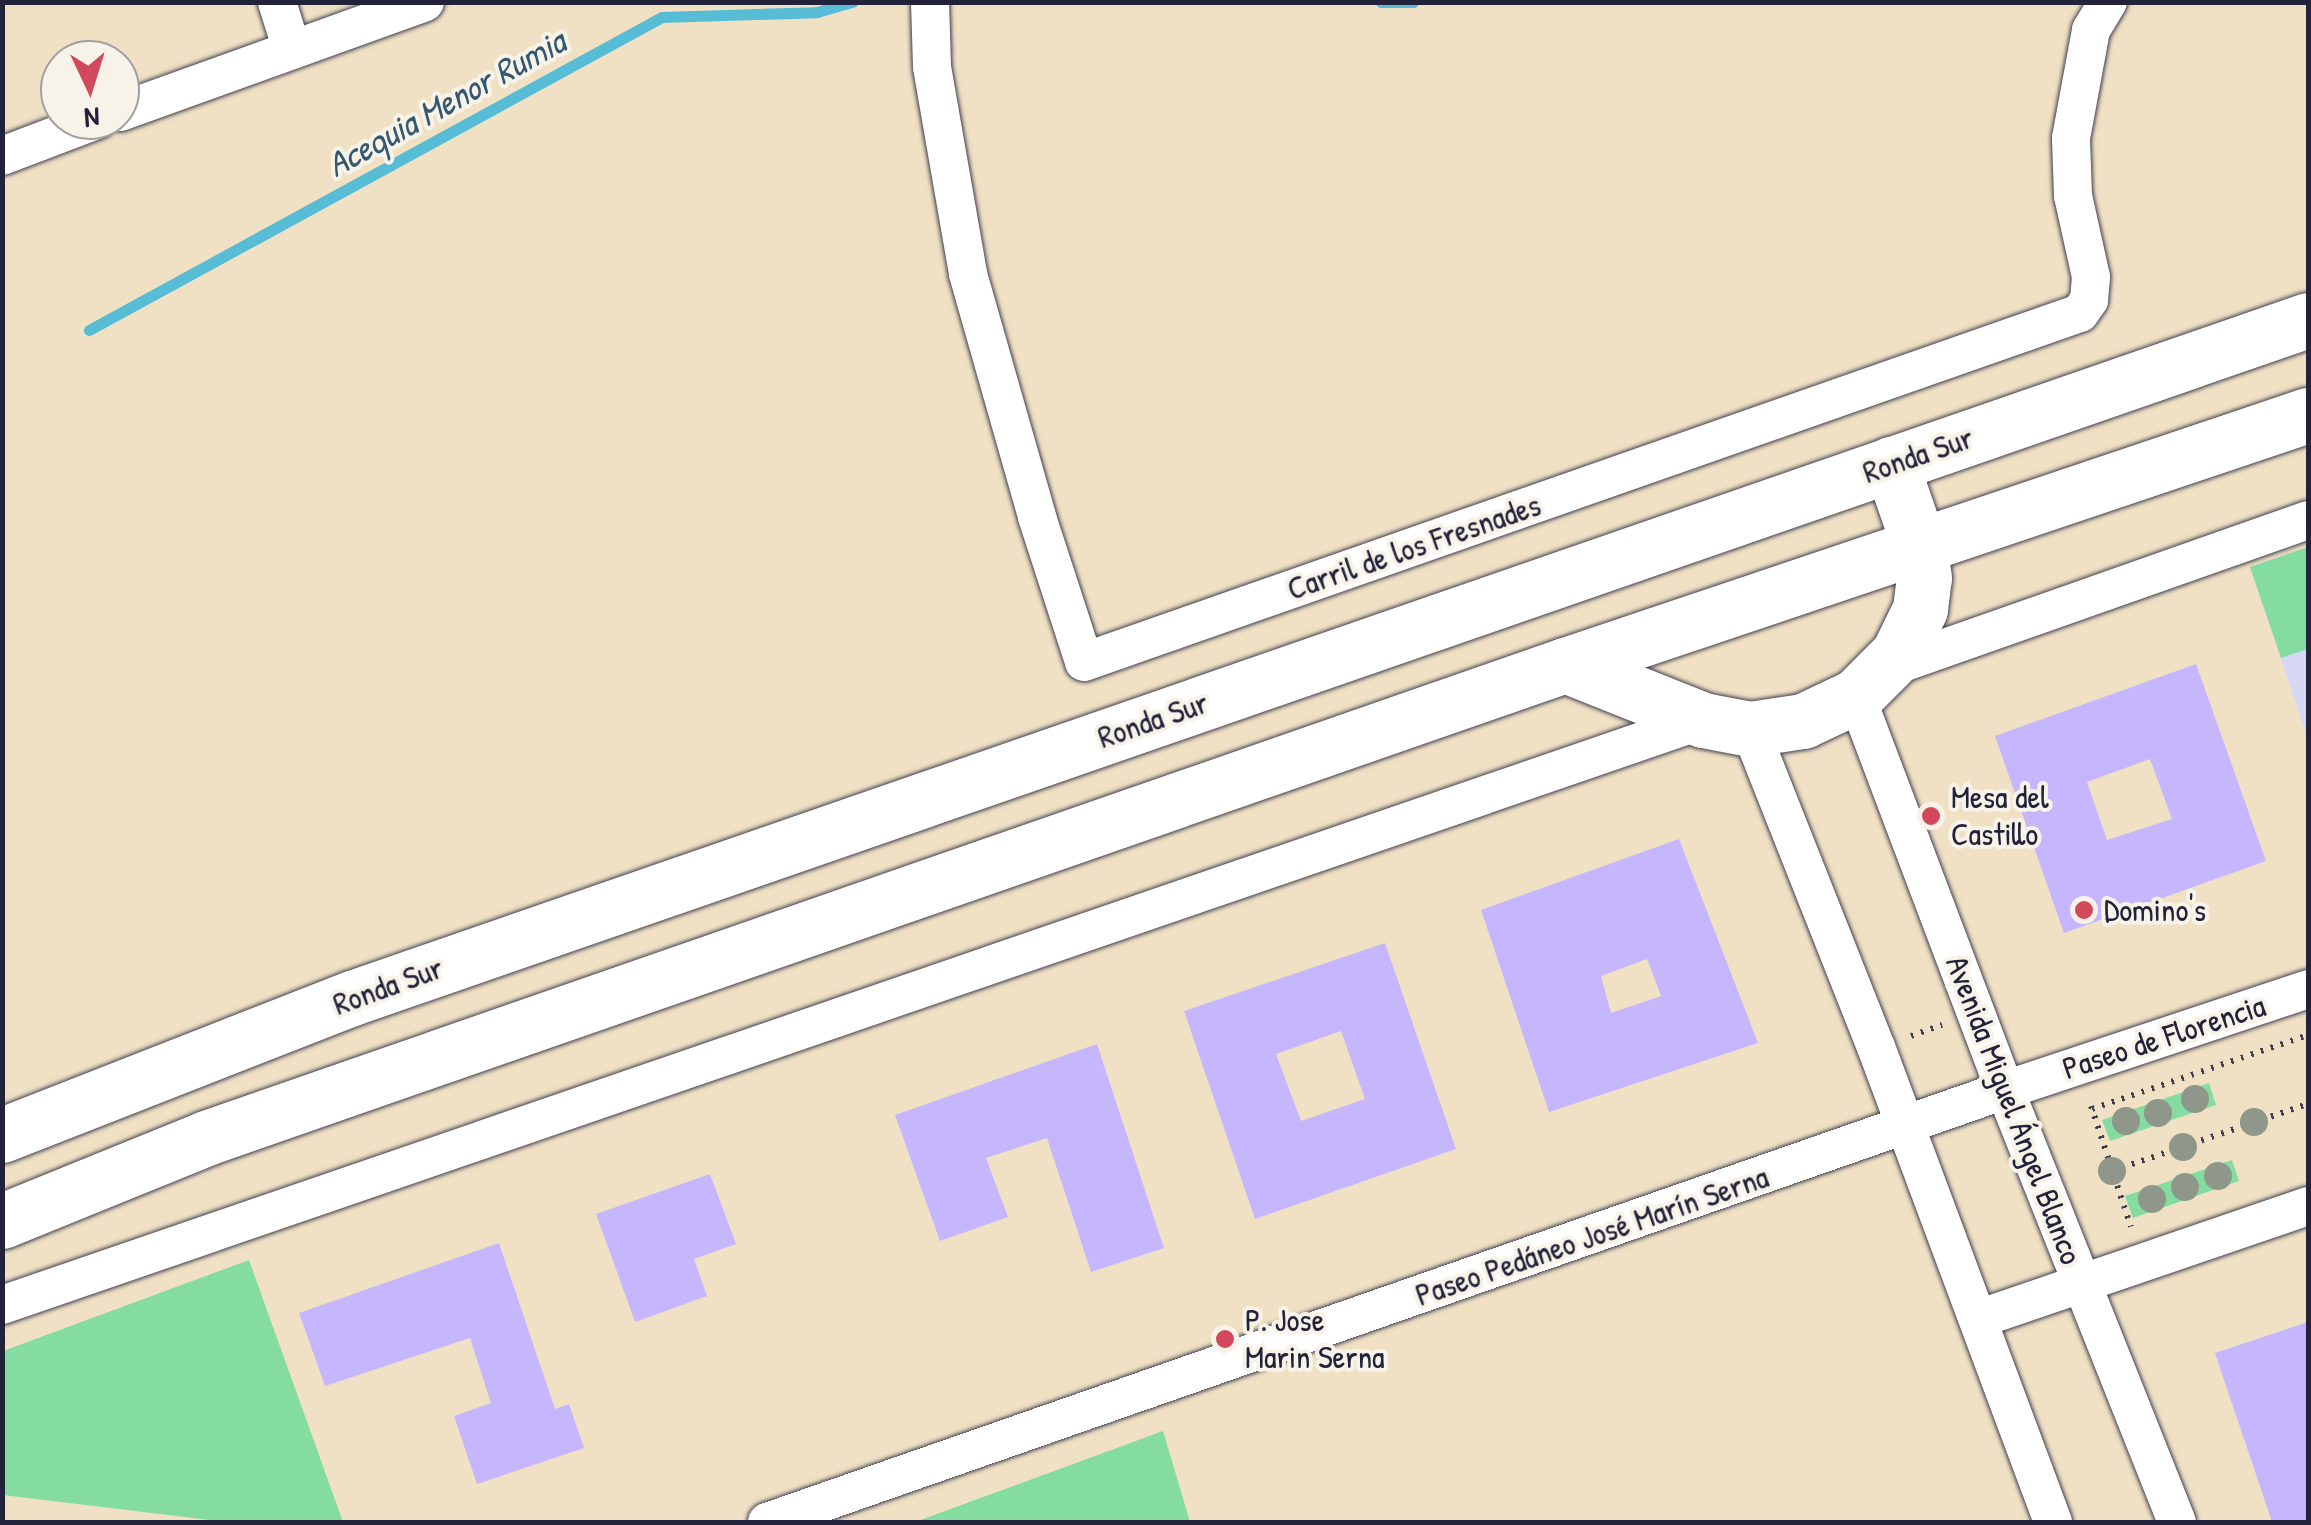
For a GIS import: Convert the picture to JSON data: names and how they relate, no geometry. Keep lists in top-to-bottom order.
{
  "streets": {
    "main road": ["Ronda Sur"],
    "street": [
      "Carril de los Fresnades",
      "Paseo de Florencia",
      "Avenida Miguel Ángel Blanco",
      "Paseo Pedáneo José Marín Serna"
    ]
  },
  "crossings": [
    ["Paseo de Florencia", "Avenida Miguel Ángel Blanco"],
    ["Paseo de Florencia", "Paseo Pedáneo José Marín Serna"]
  ],
  "water": ["Acequia Menor Rumia"],
  "places": ["Mesa del Castillo", "Domino's", "P. Jose Marin Serna"],
  "north": "bottom"
}
